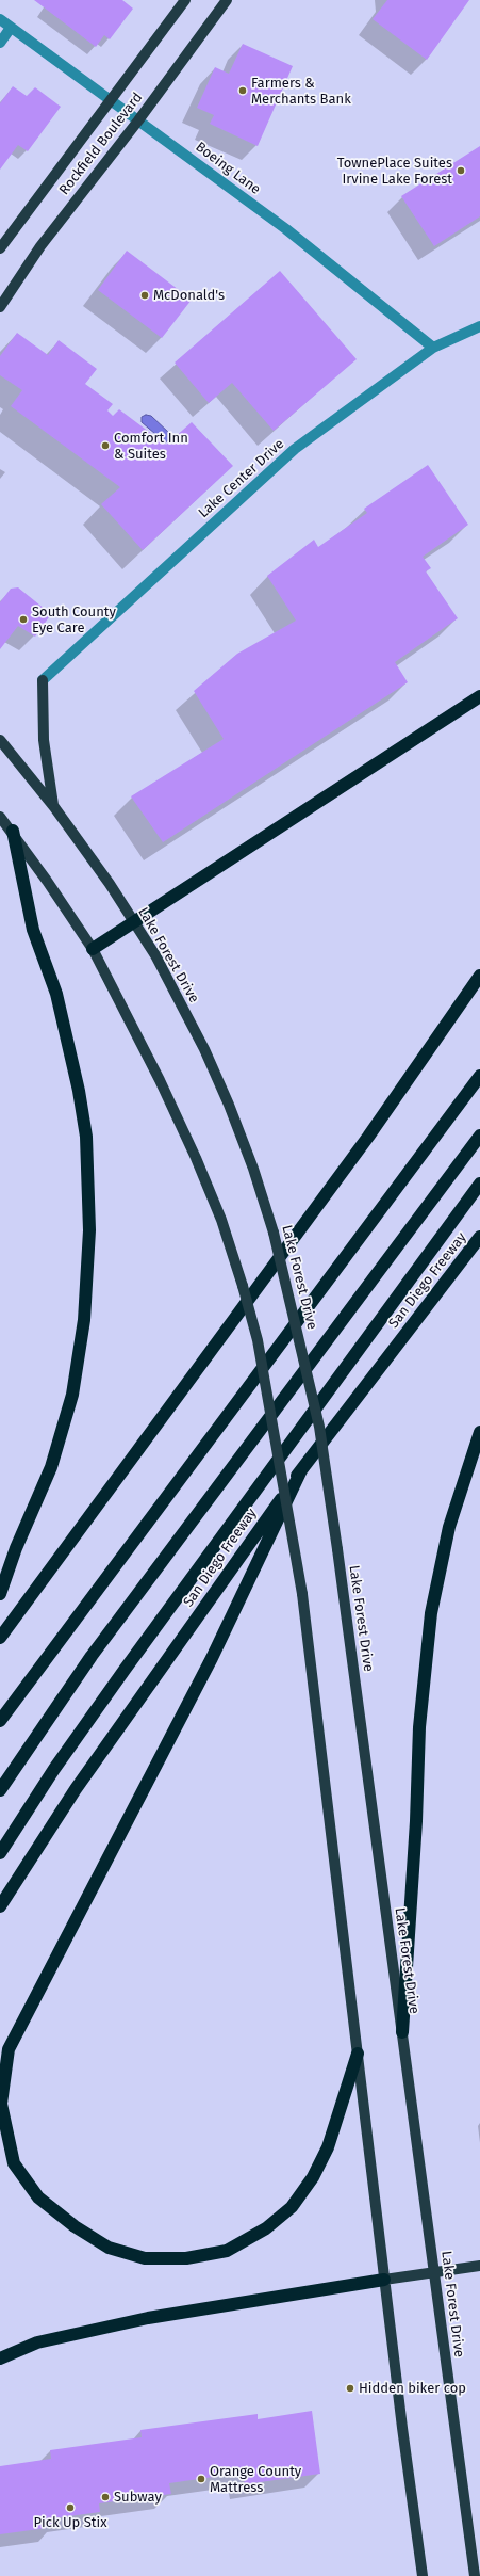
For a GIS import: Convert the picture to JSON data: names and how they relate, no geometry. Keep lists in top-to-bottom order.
{
  "streets": {
    "highway": ["San Diego Freeway"],
    "main road": ["Rockfield Boulevard", "Lake Forest Drive"],
    "street": ["Boeing Lane", "Lake Center Drive"]
  },
  "crossings": [
    ["Rockfield Boulevard", "Boeing Lane"],
    ["Boeing Lane", "Lake Center Drive"]
  ],
  "places": [
    "Farmers & Merchants Bank",
    "TownePlace Suites Irvine Lake Forest",
    "McDonald's",
    "Comfort Inn & Suites",
    "South County Eye Care",
    "Hidden biker cop",
    "Orange County Mattress",
    "Subway",
    "Pick Up Stix"
  ]
}
